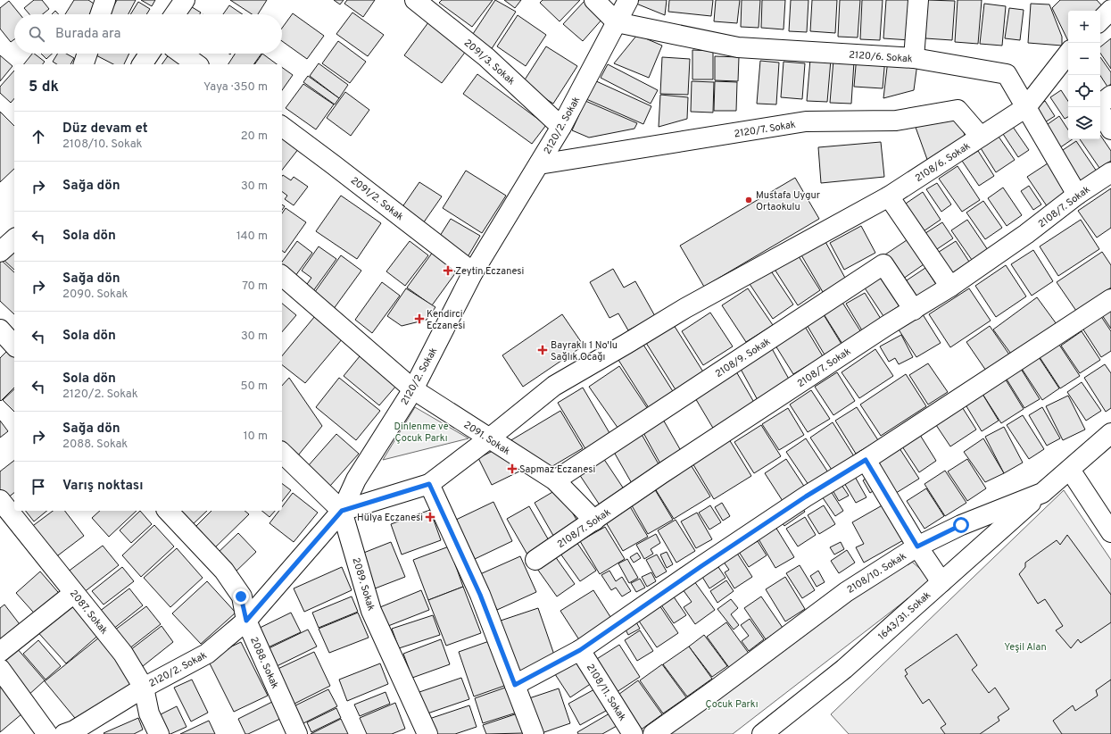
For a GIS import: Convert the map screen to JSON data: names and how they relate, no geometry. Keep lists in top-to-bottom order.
{
  "streets": {
    "street": [
      "2120/6. Sokak",
      "2091/3. Sokak",
      "2120/2. Sokak",
      "2120/7. Sokak",
      "2108/6. Sokak",
      "2091/2. Sokak",
      "2108/7. Sokak",
      "2108/9. Sokak",
      "2091. Sokak",
      "2108/10. Sokak",
      "2089. Sokak",
      "2087. Sokak",
      "1643/31. Sokak",
      "2088. Sokak",
      "2108/11. Sokak"
    ]
  },
  "crossings": [
    ["2120/6. Sokak", "2120/2. Sokak"],
    ["2120/6. Sokak", "2108/6. Sokak"],
    ["2120/6. Sokak", "2108/7. Sokak"],
    ["2091/3. Sokak", "2120/2. Sokak"],
    ["2120/2. Sokak", "2120/7. Sokak"],
    ["2120/2. Sokak", "2091/2. Sokak"],
    ["2120/2. Sokak", "2091. Sokak"],
    ["2120/2. Sokak", "2089. Sokak"],
    ["2120/2. Sokak", "2087. Sokak"],
    ["2120/2. Sokak", "2088. Sokak"],
    ["2120/7. Sokak", "2108/6. Sokak"],
    ["2108/6. Sokak", "2091. Sokak"],
    ["2108/7. Sokak", "2108/9. Sokak"],
    ["2108/7. Sokak", "2091. Sokak"],
    ["2108/9. Sokak", "2091. Sokak"],
    ["2108/10. Sokak", "1643/31. Sokak"]
  ],
  "parks": ["Dinlenme ve Çocuk Parkı", "Yeşil Alan", "Çocuk Parkı"],
  "places": {
    "other": ["Mustafa Uygur Ortaokulu"],
    "health": [
      "Zeytin Eczanesi",
      "Kendirci Eczanesi",
      "Bayraklı 1 No'lu Sağlık Ocağı",
      "Sapmaz Eczanesi",
      "Hülya Eczanesi"
    ]
  },
  "page": {
    "map_buttons": ["+", "−"],
    "search": "Burada ara",
    "heading": ["5 dk", "Yaya · 350 m"],
    "list": [
      ["Düz devam et", "2108/10. Sokak", "20 m"],
      ["Sağa dön", "30 m"],
      ["Sola dön", "140 m"],
      ["Sağa dön", "2090. Sokak", "70 m"],
      ["Sola dön", "30 m"],
      ["Sola dön", "2120/2. Sokak", "50 m"],
      ["Sağa dön", "2088. Sokak", "10 m"],
      "Varış noktası"
    ]
  }
}
